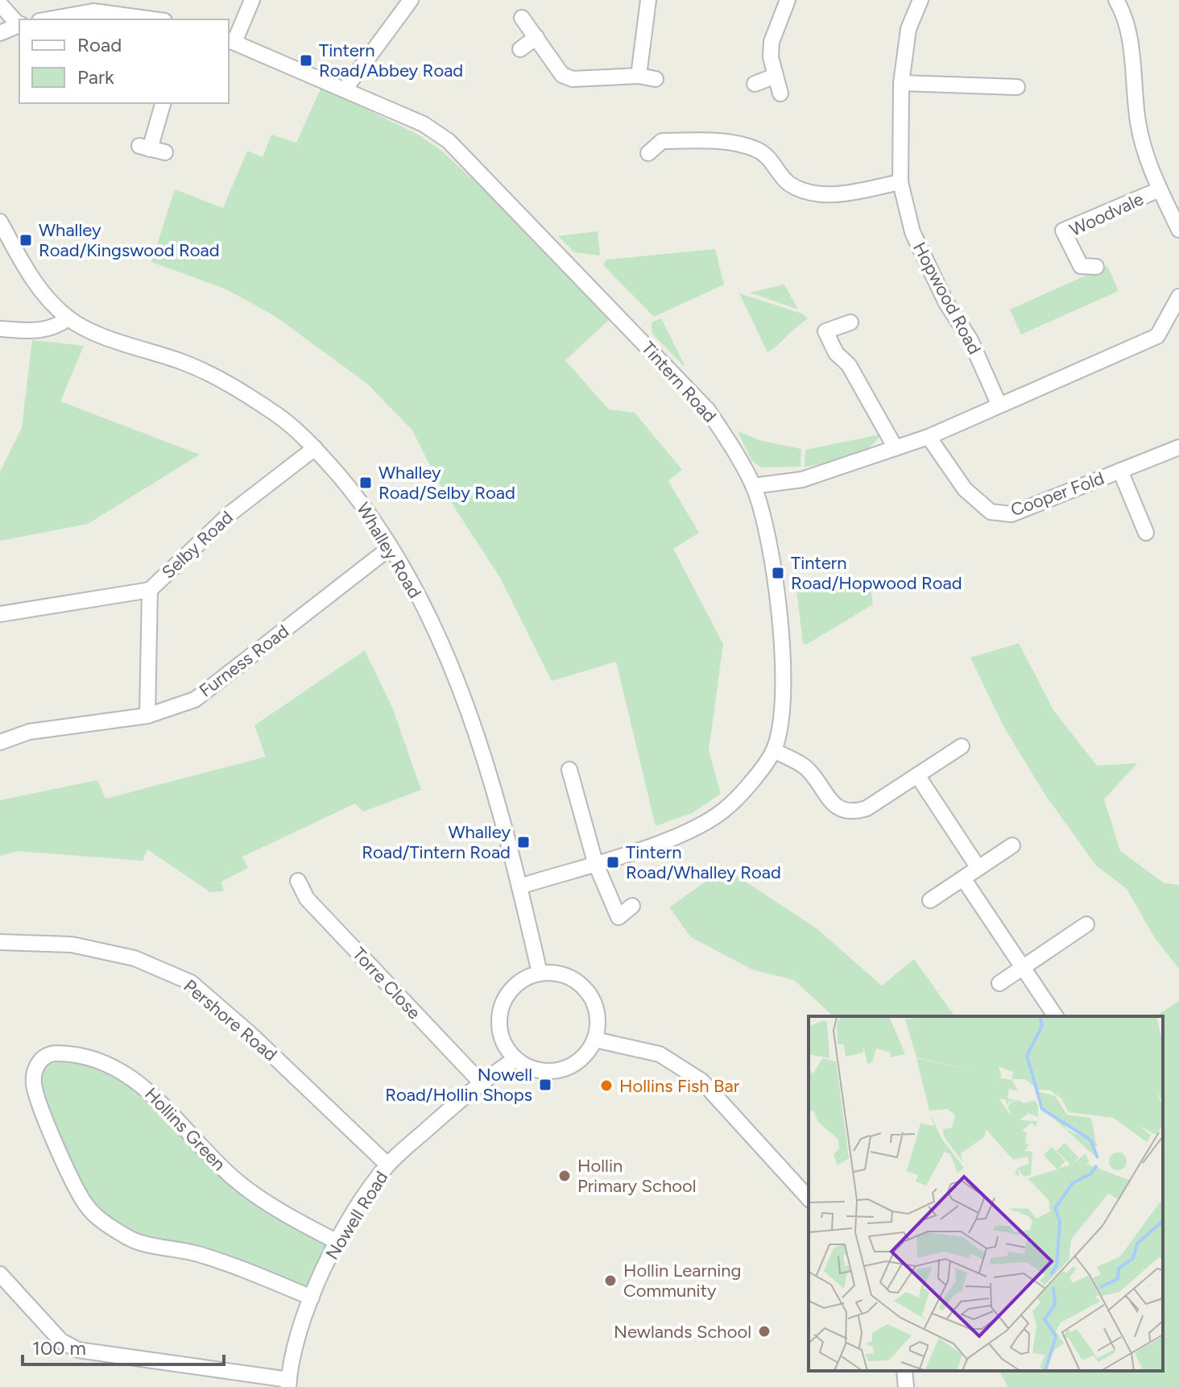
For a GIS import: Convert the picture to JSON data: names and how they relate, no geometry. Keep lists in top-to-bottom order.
{
  "streets": {
    "street": [
      "Woodvale",
      "Hopwood Road",
      "Tintern Road",
      "Cooper Fold",
      "Selby Road",
      "Whalley Road",
      "Furness Road",
      "Torre Close",
      "Pershore Road",
      "Hollins Green",
      "Nowell Road"
    ]
  },
  "crossings": [
    ["Tintern Road", "Whalley Road"],
    ["Selby Road", "Whalley Road"],
    ["Selby Road", "Furness Road"],
    ["Whalley Road", "Furness Road"],
    ["Whalley Road", "Nowell Road"],
    ["Torre Close", "Nowell Road"],
    ["Pershore Road", "Nowell Road"],
    ["Hollins Green", "Nowell Road"]
  ],
  "places": {
    "transit": [
      "Tintern Road/Abbey Road",
      "Whalley Road/Kingswood Road",
      "Whalley Road/Selby Road",
      "Tintern Road/Hopwood Road",
      "Whalley Road/Tintern Road",
      "Tintern Road/Whalley Road",
      "Nowell Road/Hollin Shops"
    ],
    "other": [
      "Hollins Fish Bar",
      "Hollin Primary School",
      "Hollin Learning Community",
      "Newlands School"
    ]
  },
  "legend": ["Road", "Park"],
  "scale_bar": "100 m"
}
